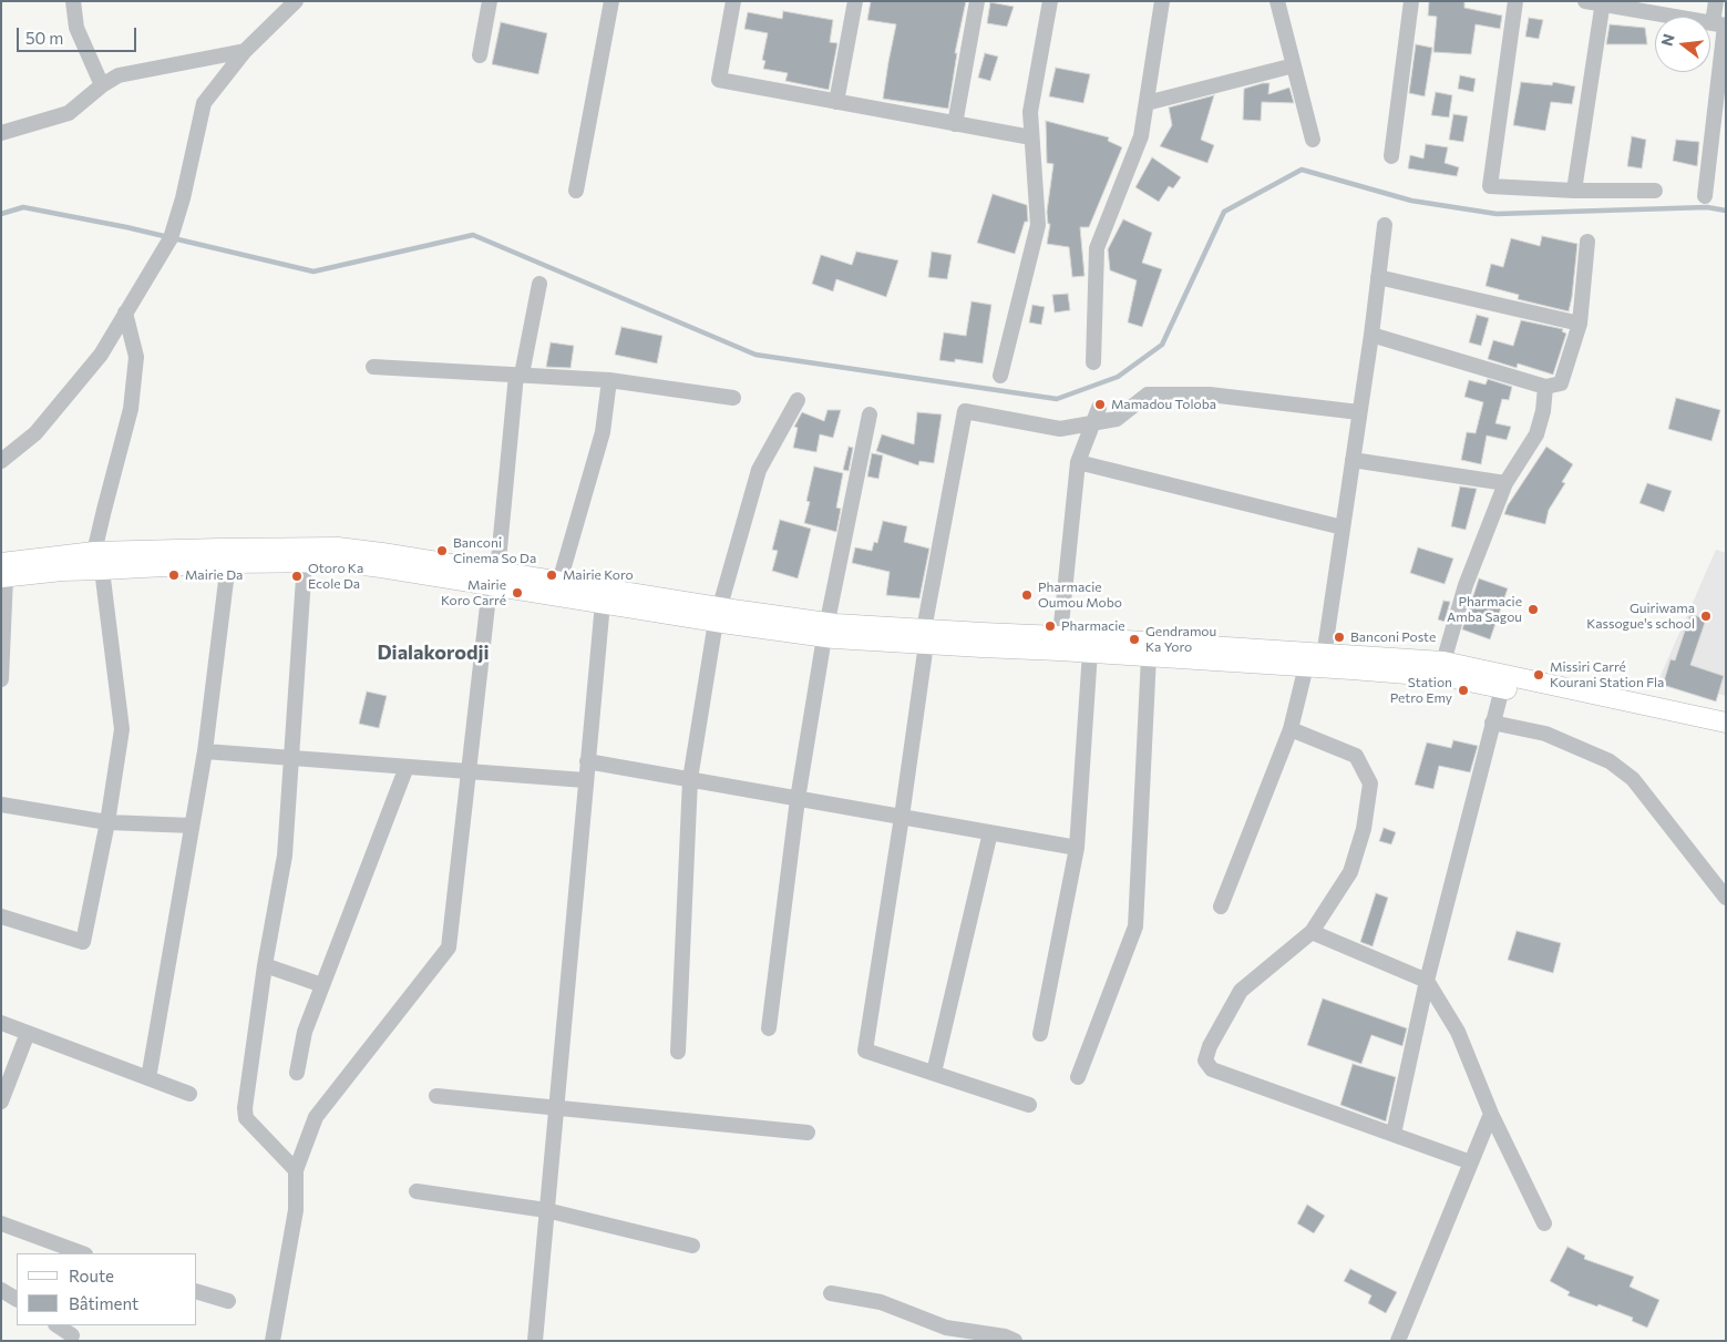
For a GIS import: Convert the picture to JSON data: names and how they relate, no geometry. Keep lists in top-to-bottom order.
{
  "districts": ["Dialakorodji"],
  "places": [
    "Mamadou Toloba",
    "Banconi Cinema So Da",
    "Mairie Da",
    "Mairie Koro",
    "Otoro Ka Ecole Da",
    "Mairie Koro Carré",
    "Pharmacie Oumou Mobo",
    "Pharmacie Amba Sagou",
    "Guiriwama Kassogue's school",
    "Pharmacie",
    "Banconi Poste",
    "Gendramou Ka Yoro",
    "Missiri Carré Kourani Station Fla",
    "Station Petro Emy"
  ],
  "legend": ["Route", "Bâtiment"],
  "scale_bar": "50 m",
  "north": "left"
}
